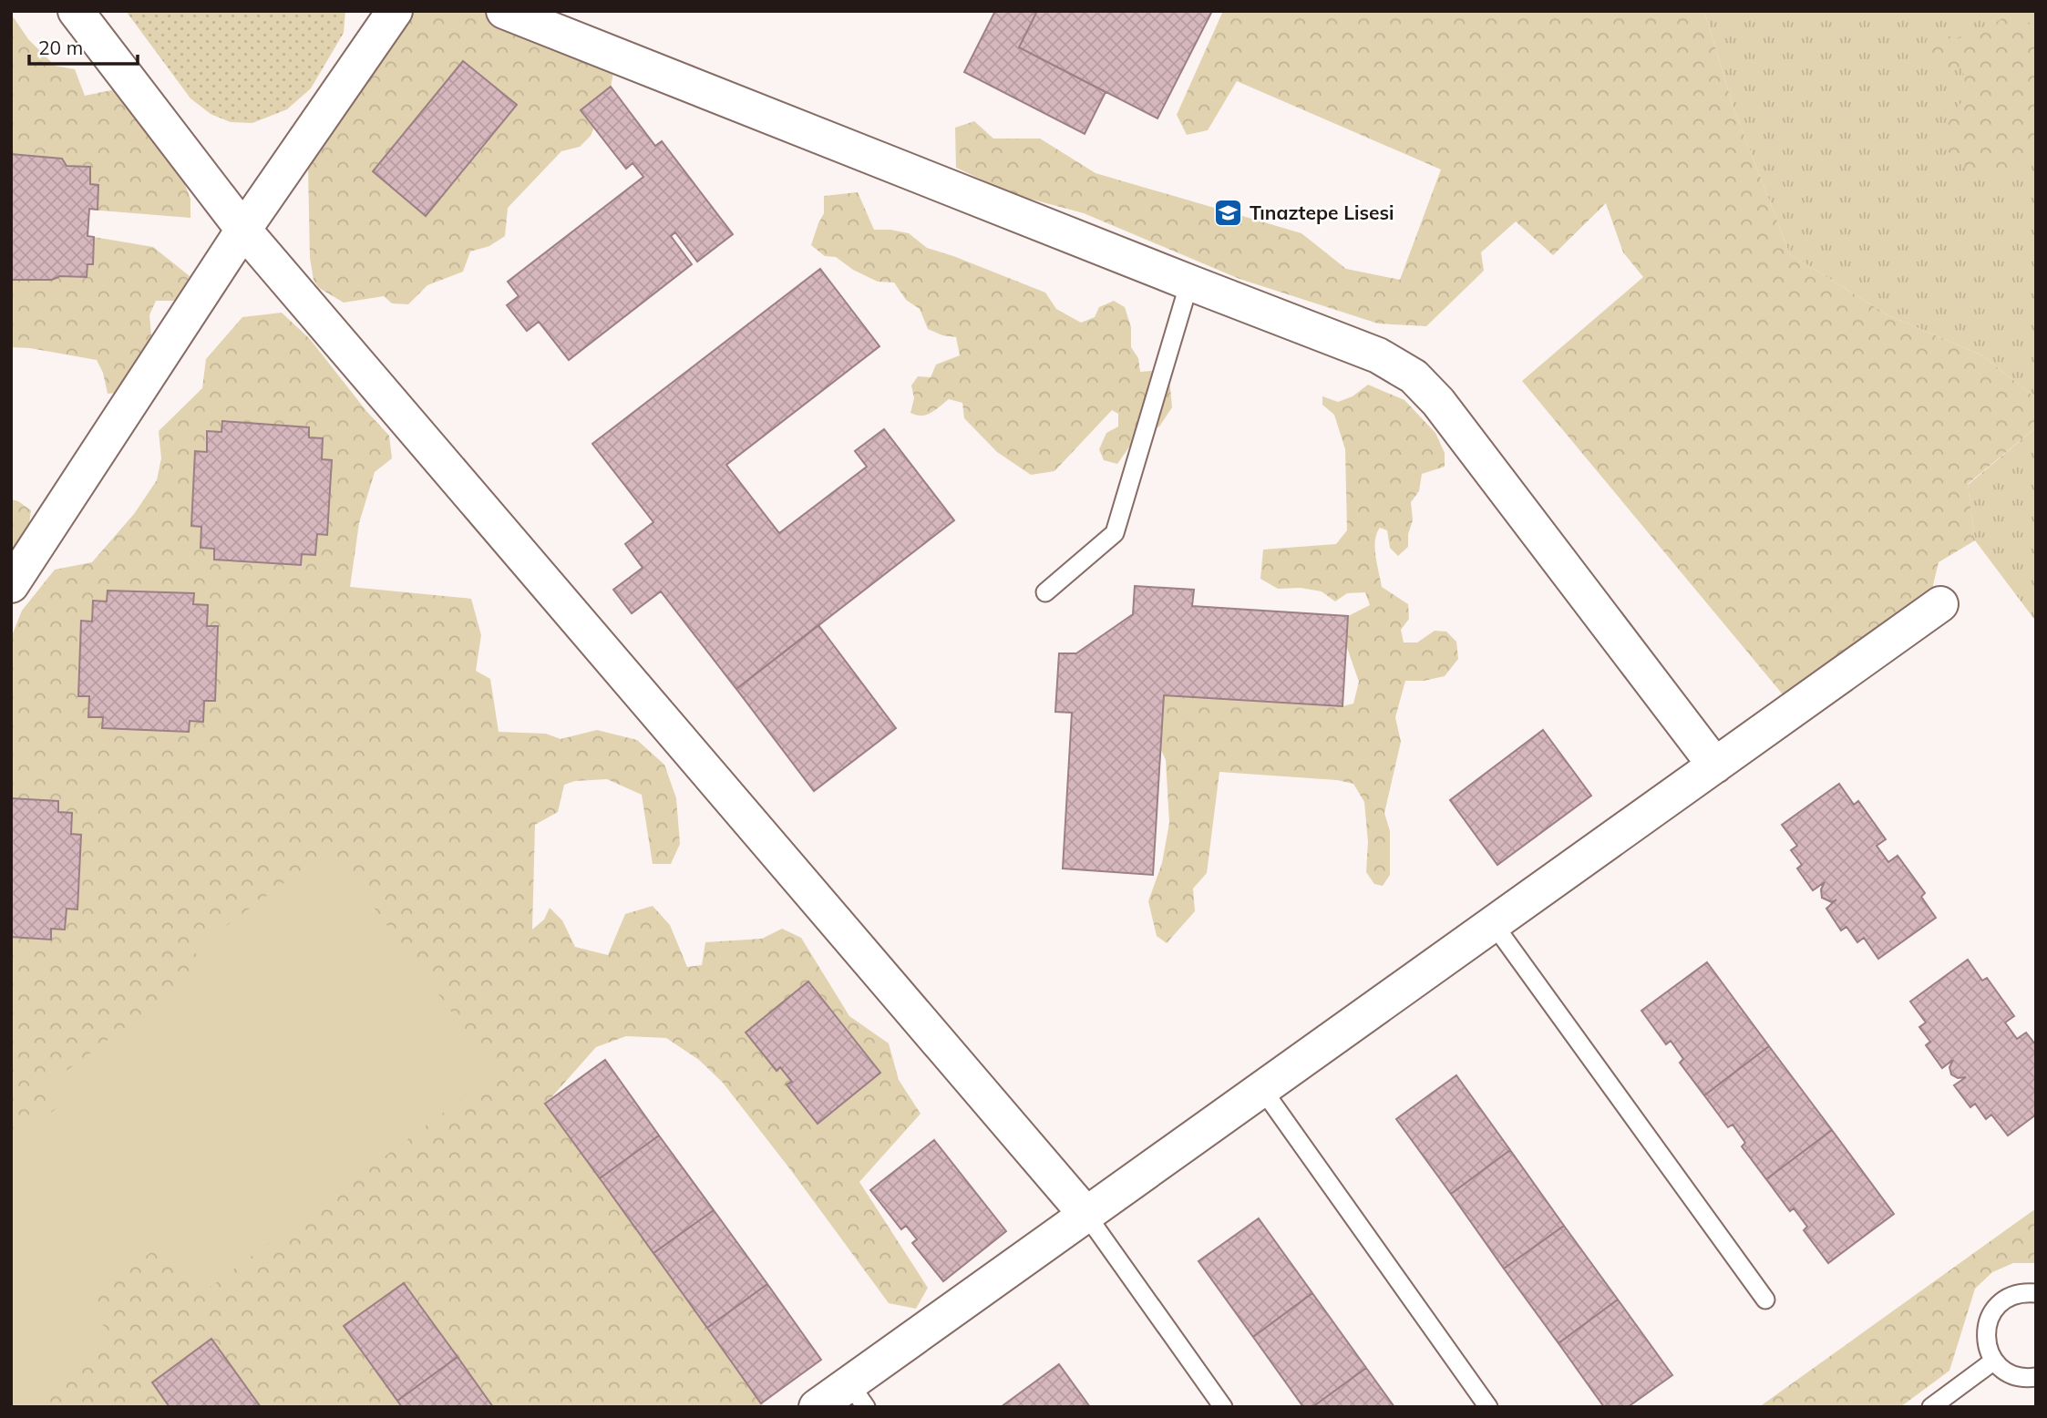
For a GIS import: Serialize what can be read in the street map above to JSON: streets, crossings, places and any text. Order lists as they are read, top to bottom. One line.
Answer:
{"places":{"school or university":["Tınaztepe Lisesi"]},"scale_bar":"20 m"}
